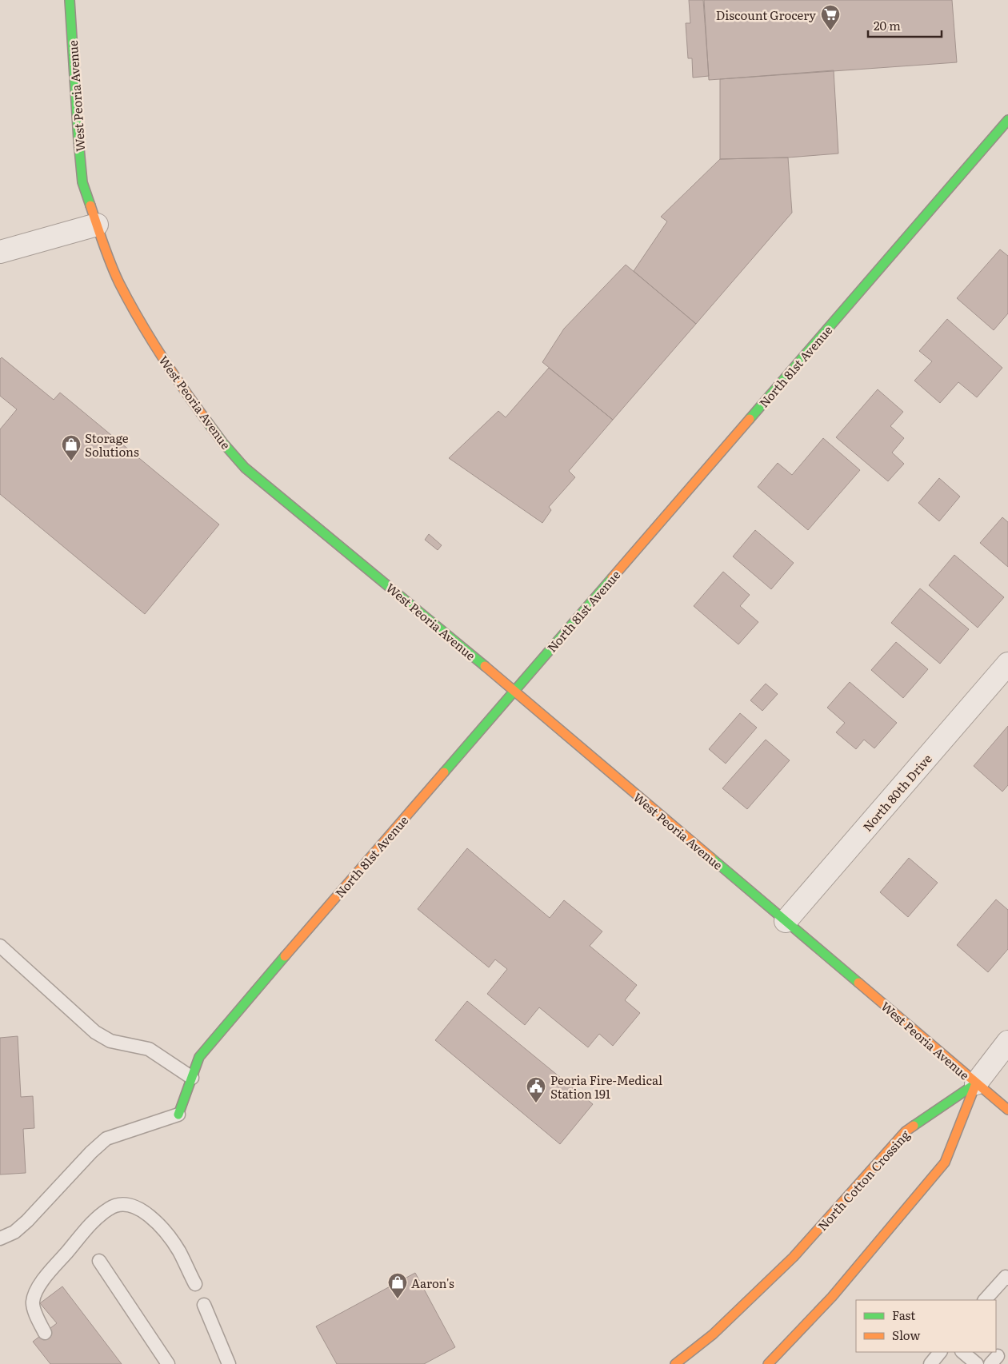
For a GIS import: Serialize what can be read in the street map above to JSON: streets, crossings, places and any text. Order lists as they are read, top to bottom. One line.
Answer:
{"streets":{"main road":["West Peoria Avenue","North 81st Avenue","North Cotton Crossing"],"street":["North 80th Drive"]},"crossings":[["West Peoria Avenue","North 81st Avenue"],["West Peoria Avenue","North 80th Drive"],["West Peoria Avenue","North Cotton Crossing"]],"places":{"supermarket":["Discount Grocery"],"shop":["Storage Solutions","Aaron's"],"public building":["Peoria Fire-Medical Station 191"]},"legend":["Fast","Slow"],"scale_bar":"20 m"}
